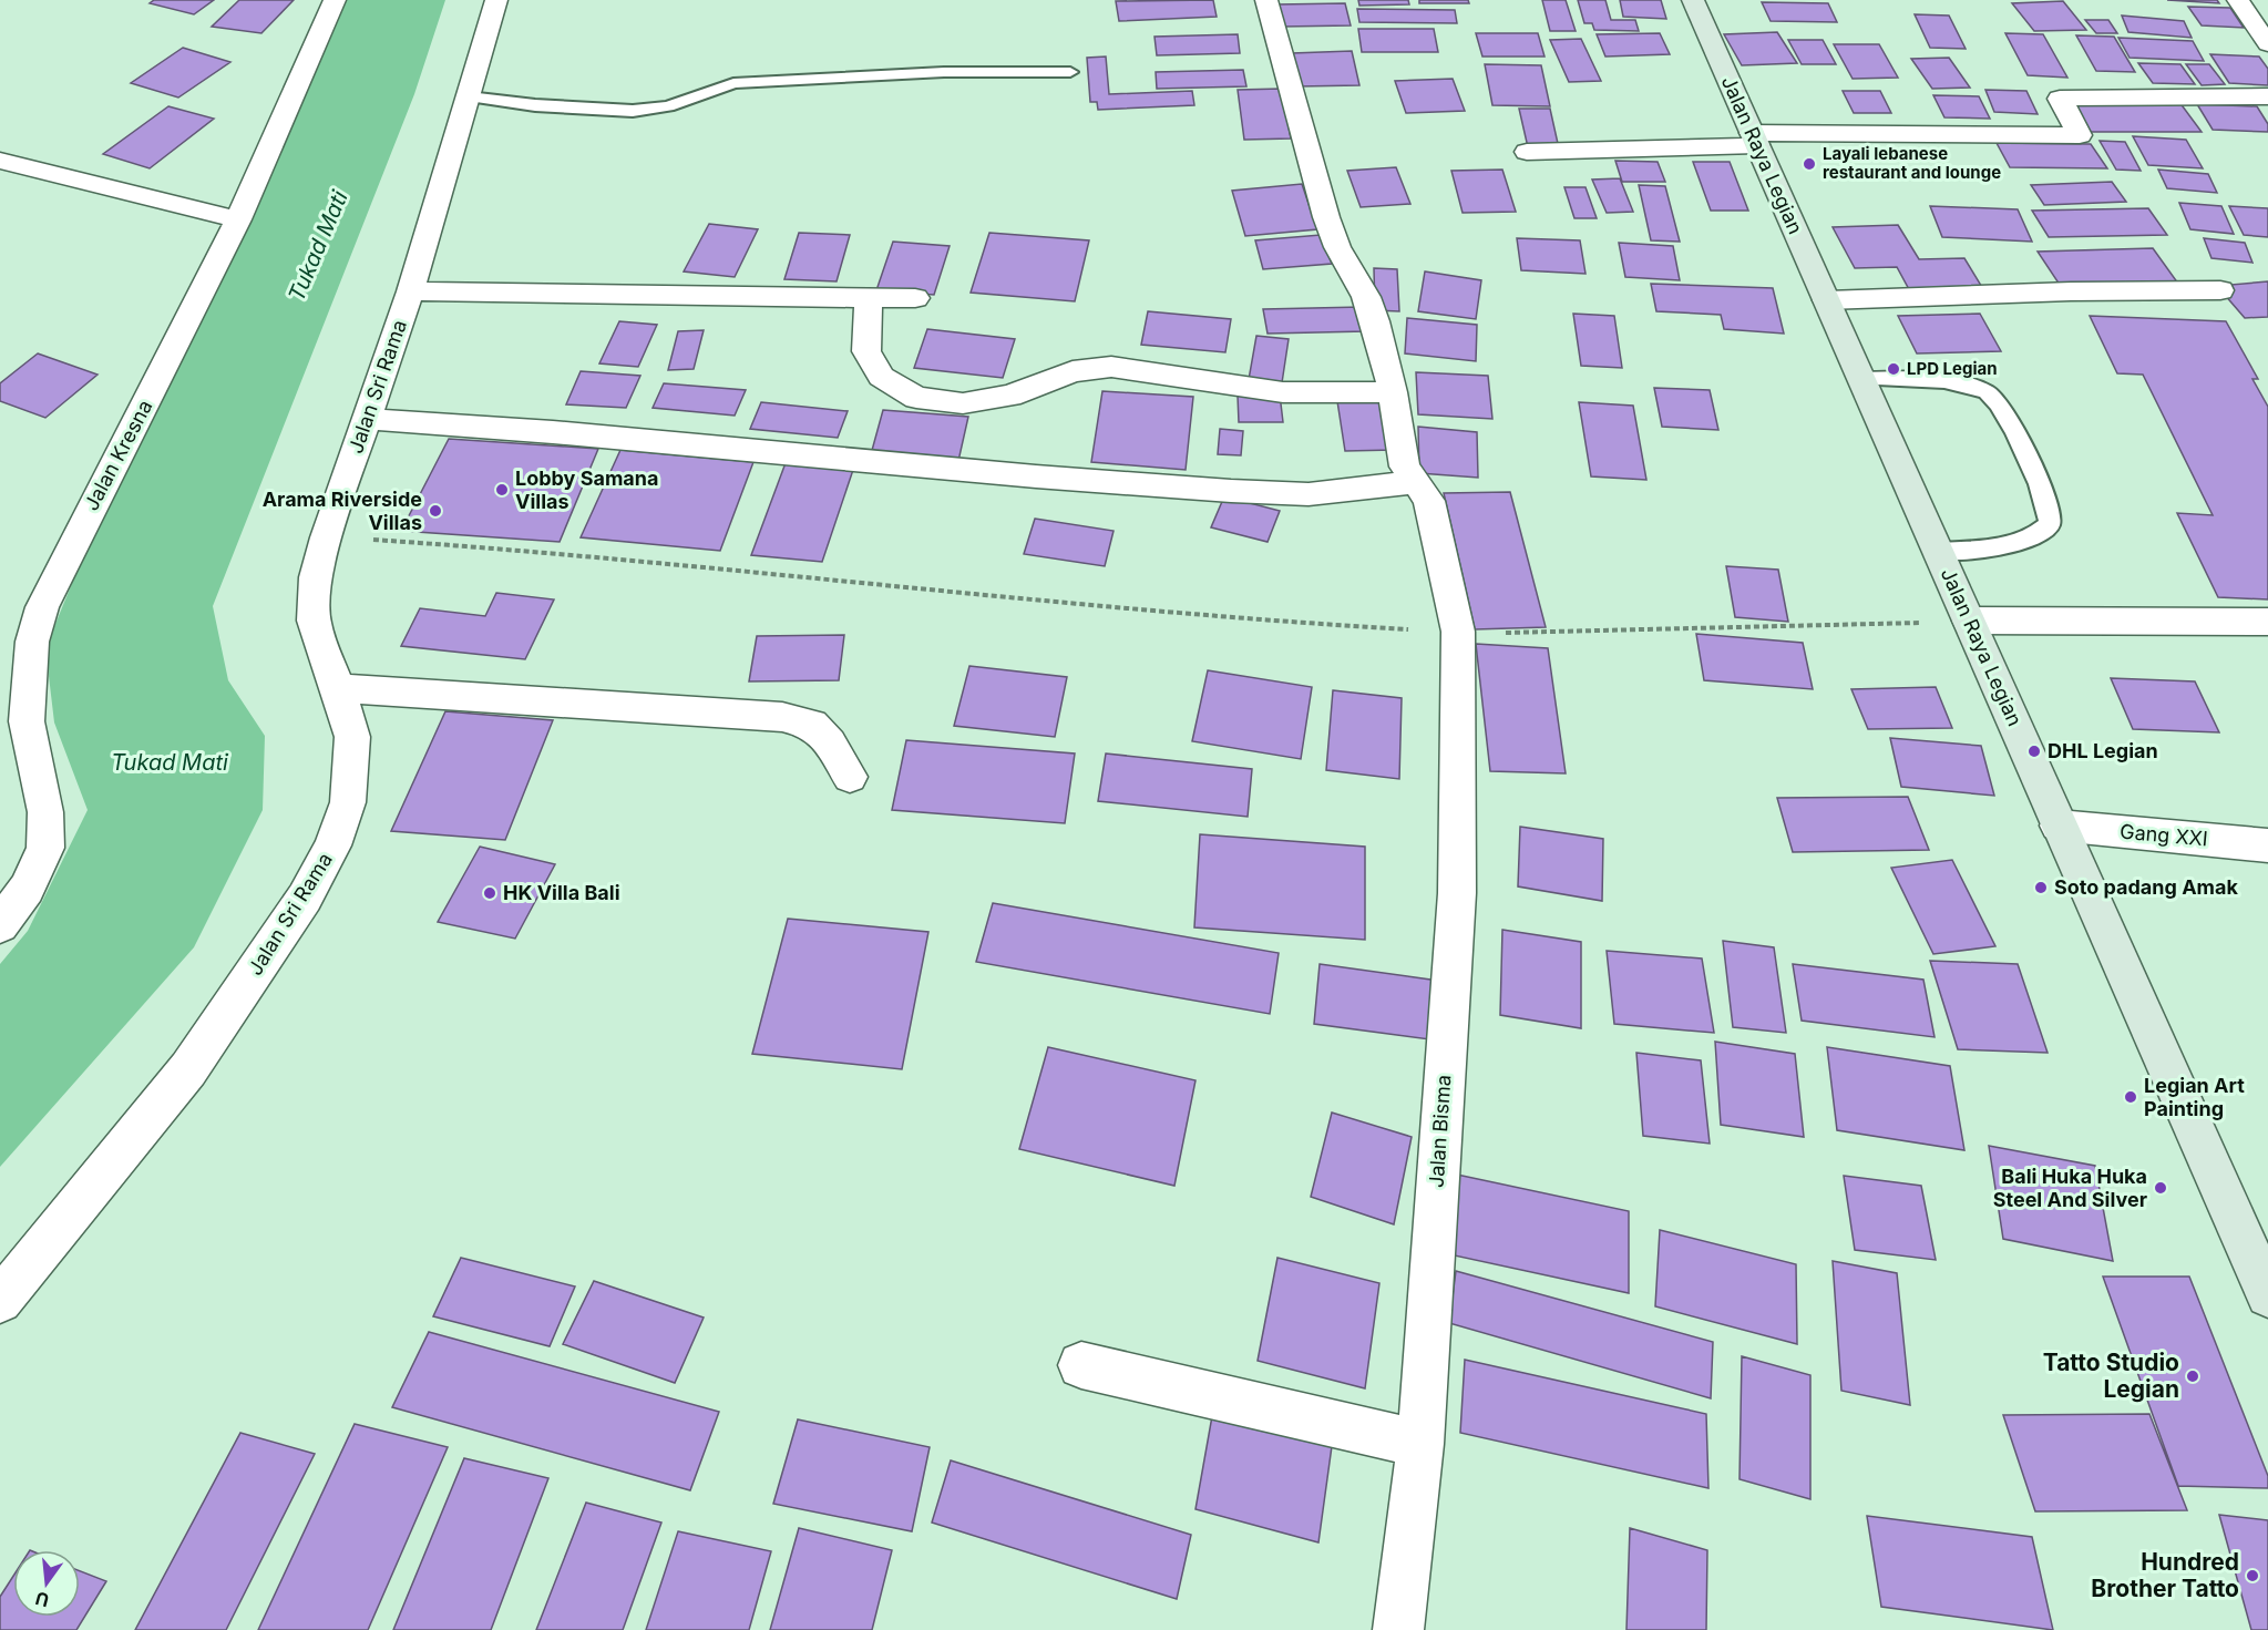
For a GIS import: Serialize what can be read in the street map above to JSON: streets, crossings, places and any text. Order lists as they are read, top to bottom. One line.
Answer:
{"streets":{"main road":["Jalan Raya Legian"],"street":["Jalan Sri Rama","Jalan Kresna","Gang XXI","Jalan Bisma"]},"crossings":[["Jalan Raya Legian","Gang XXI"]],"water":["Tukad Mati"],"places":["Layali lebanese restaurant and lounge","LPD Legian","Lobby Samana Villas","Arama Riverside Villas","DHL Legian","Soto padang Amak","HK Villa Bali","Legian Art Painting","Bali Huka Huka Steel And Silver","Tatto Studio Legian","Hundred Brother Tatto"],"north":"bottom"}
